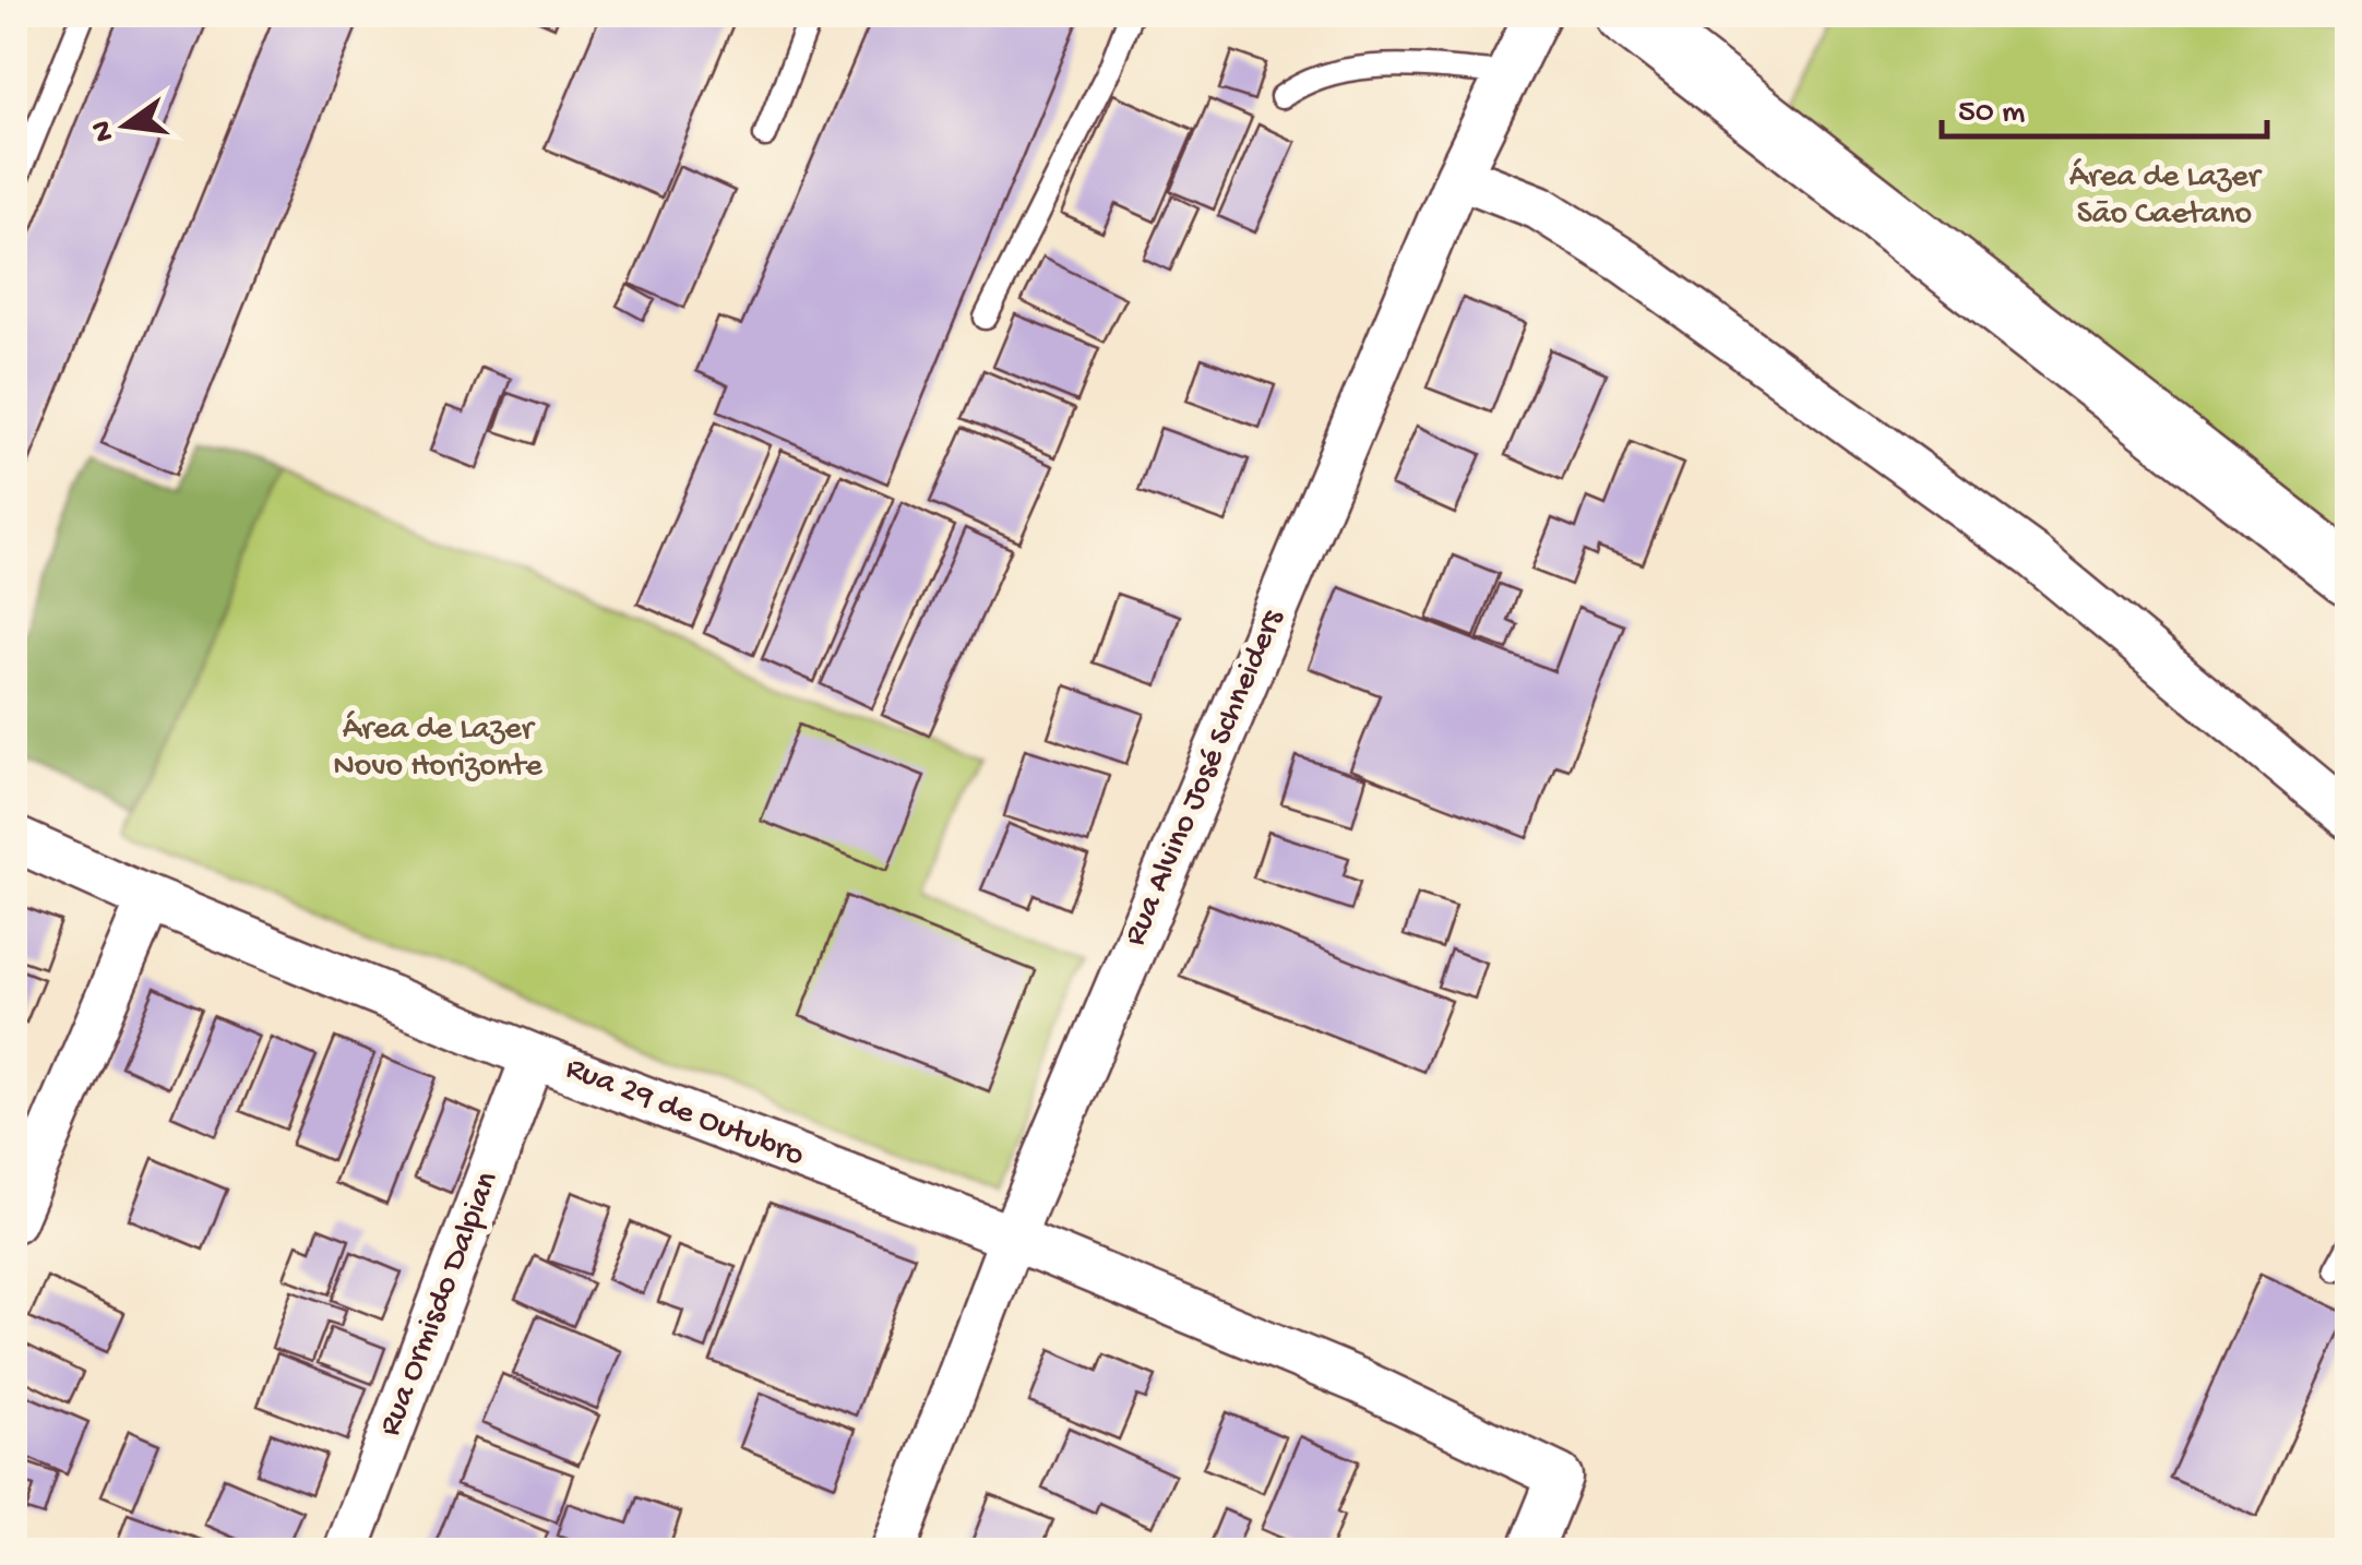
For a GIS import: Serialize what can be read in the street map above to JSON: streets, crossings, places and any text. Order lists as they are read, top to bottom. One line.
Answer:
{"streets":{"street":["Rua Alvino José Schneiders","Rua 29 de Outubro","Rua Ormisdo Dalpian"]},"crossings":[["Rua Alvino José Schneiders","Rua 29 de Outubro"],["Rua 29 de Outubro","Rua Ormisdo Dalpian"]],"parks":["Área de Lazer São Caetano","Área de Lazer Novo Horizonte"],"scale_bar":"50 m","north":"left"}
